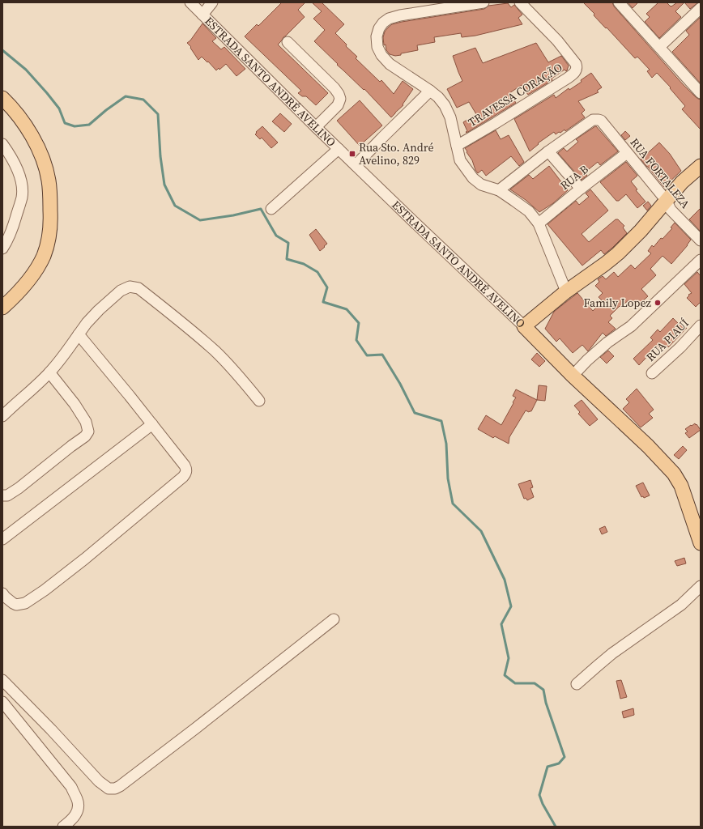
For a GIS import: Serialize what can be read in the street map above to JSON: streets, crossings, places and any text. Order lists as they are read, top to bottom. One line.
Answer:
{"streets":{"main road":["ESTRADA SANTO ANDRÉ AVELINO"],"street":["TRAVESSA CORAÇÃO","RUA FORTALEZA","RUA B","RUA PIAUÍ"]},"crossings":[["RUA FORTALEZA","RUA B"]],"places":{"transit":["Rua Sto. André Avelino, 829"],"other":["Family Lopez"]}}
